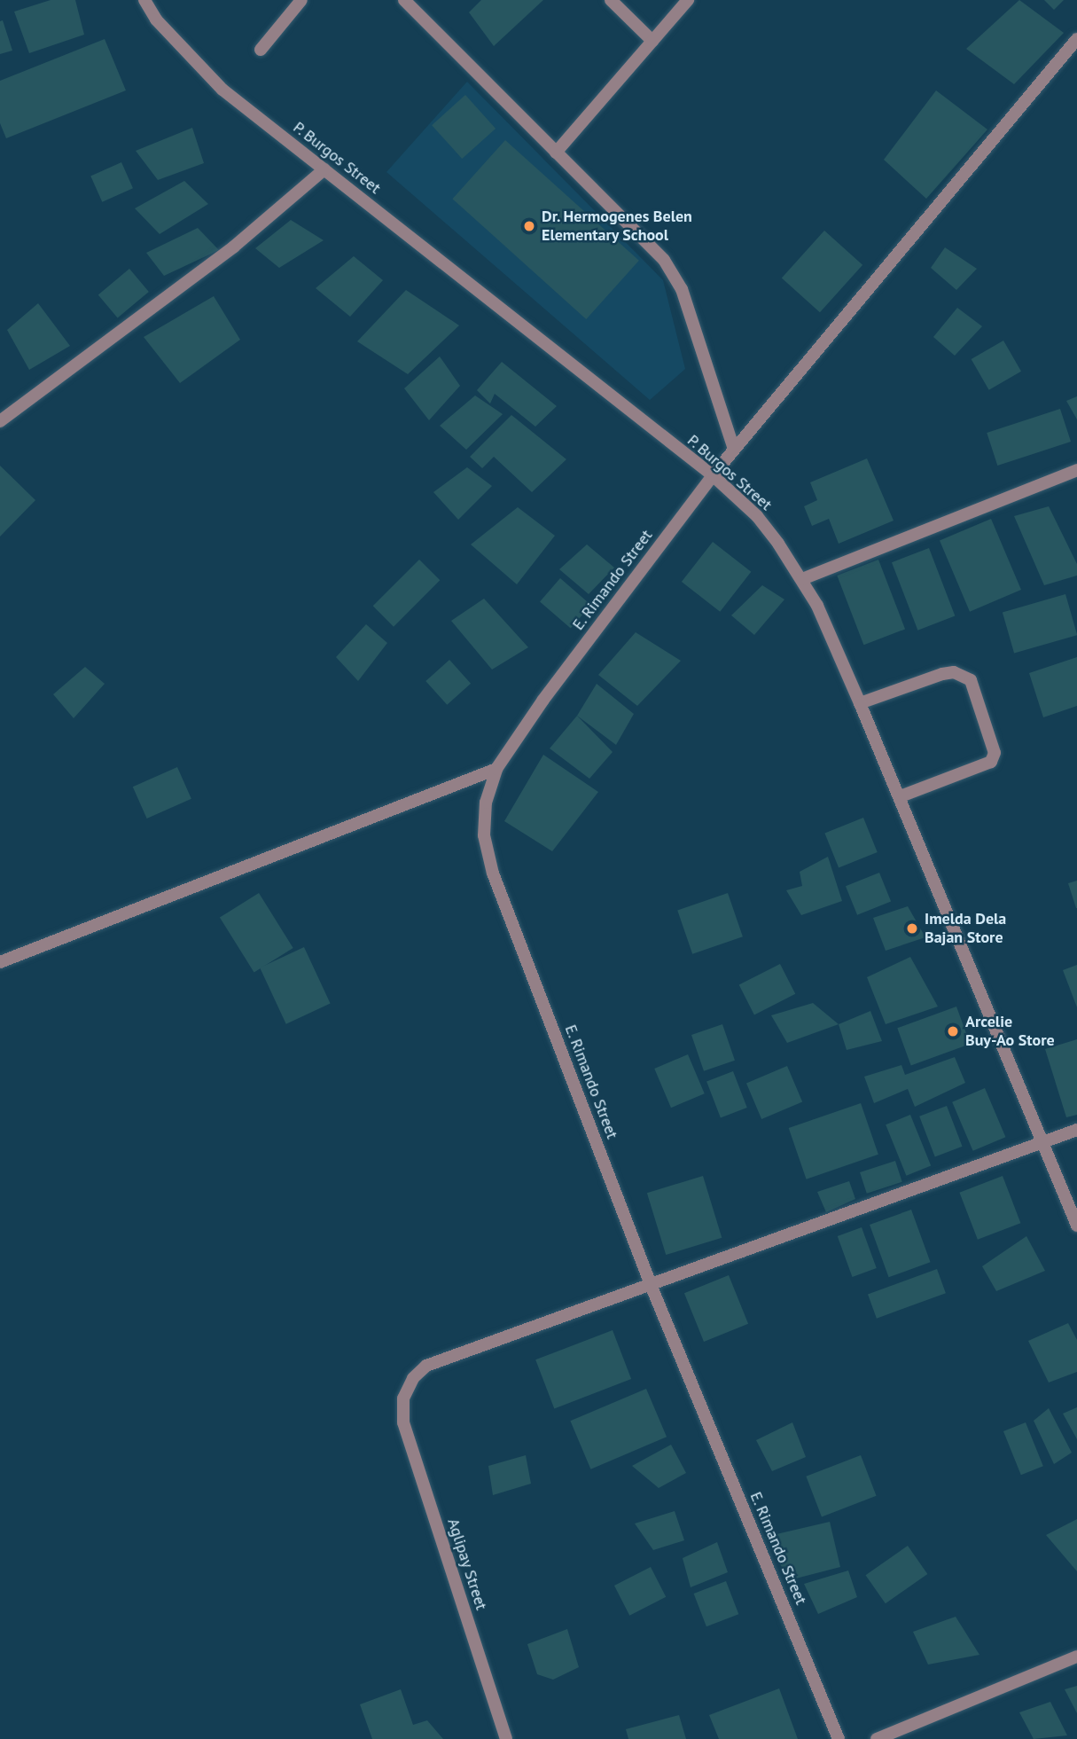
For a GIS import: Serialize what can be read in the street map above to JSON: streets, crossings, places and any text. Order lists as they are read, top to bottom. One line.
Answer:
{"streets":{"street":["P. Burgos Street","E. Rimando Street","Aglipay Street"]},"crossings":[["P. Burgos Street","E. Rimando Street"],["E. Rimando Street","Aglipay Street"]],"places":["Dr. Hermogenes Belen Elementary School","Imelda Dela Bajan Store","Arcelie Buy-Ao Store"]}
